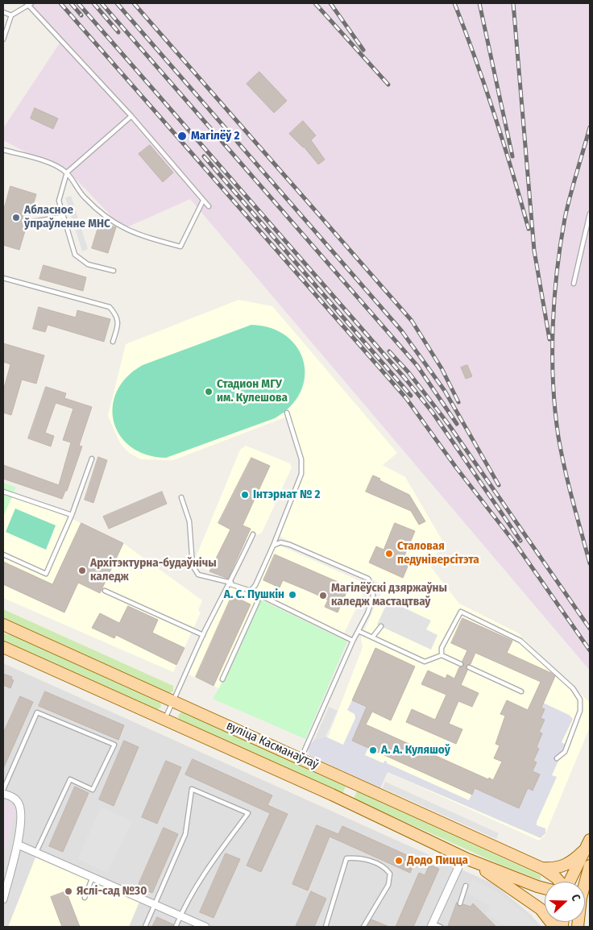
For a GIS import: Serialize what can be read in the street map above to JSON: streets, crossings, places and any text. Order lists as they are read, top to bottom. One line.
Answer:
{"streets":{"main road":["вуліца Касманаўтаў"]},"places":["Магілёў 2","Абласное ўпраўленне МНС","Стадион МГУ им. Кулешова","Інтэрнат № 2","Сталовая педуніверсітэта","Архітэктурна-будаўнічы каледж","А. С. Пушкін","Магілёўскі дзяржаўны каледж мастацтваў","А. А. Куляшоў","Додо Пицца","Яслі-сад №30"],"north":"right"}
